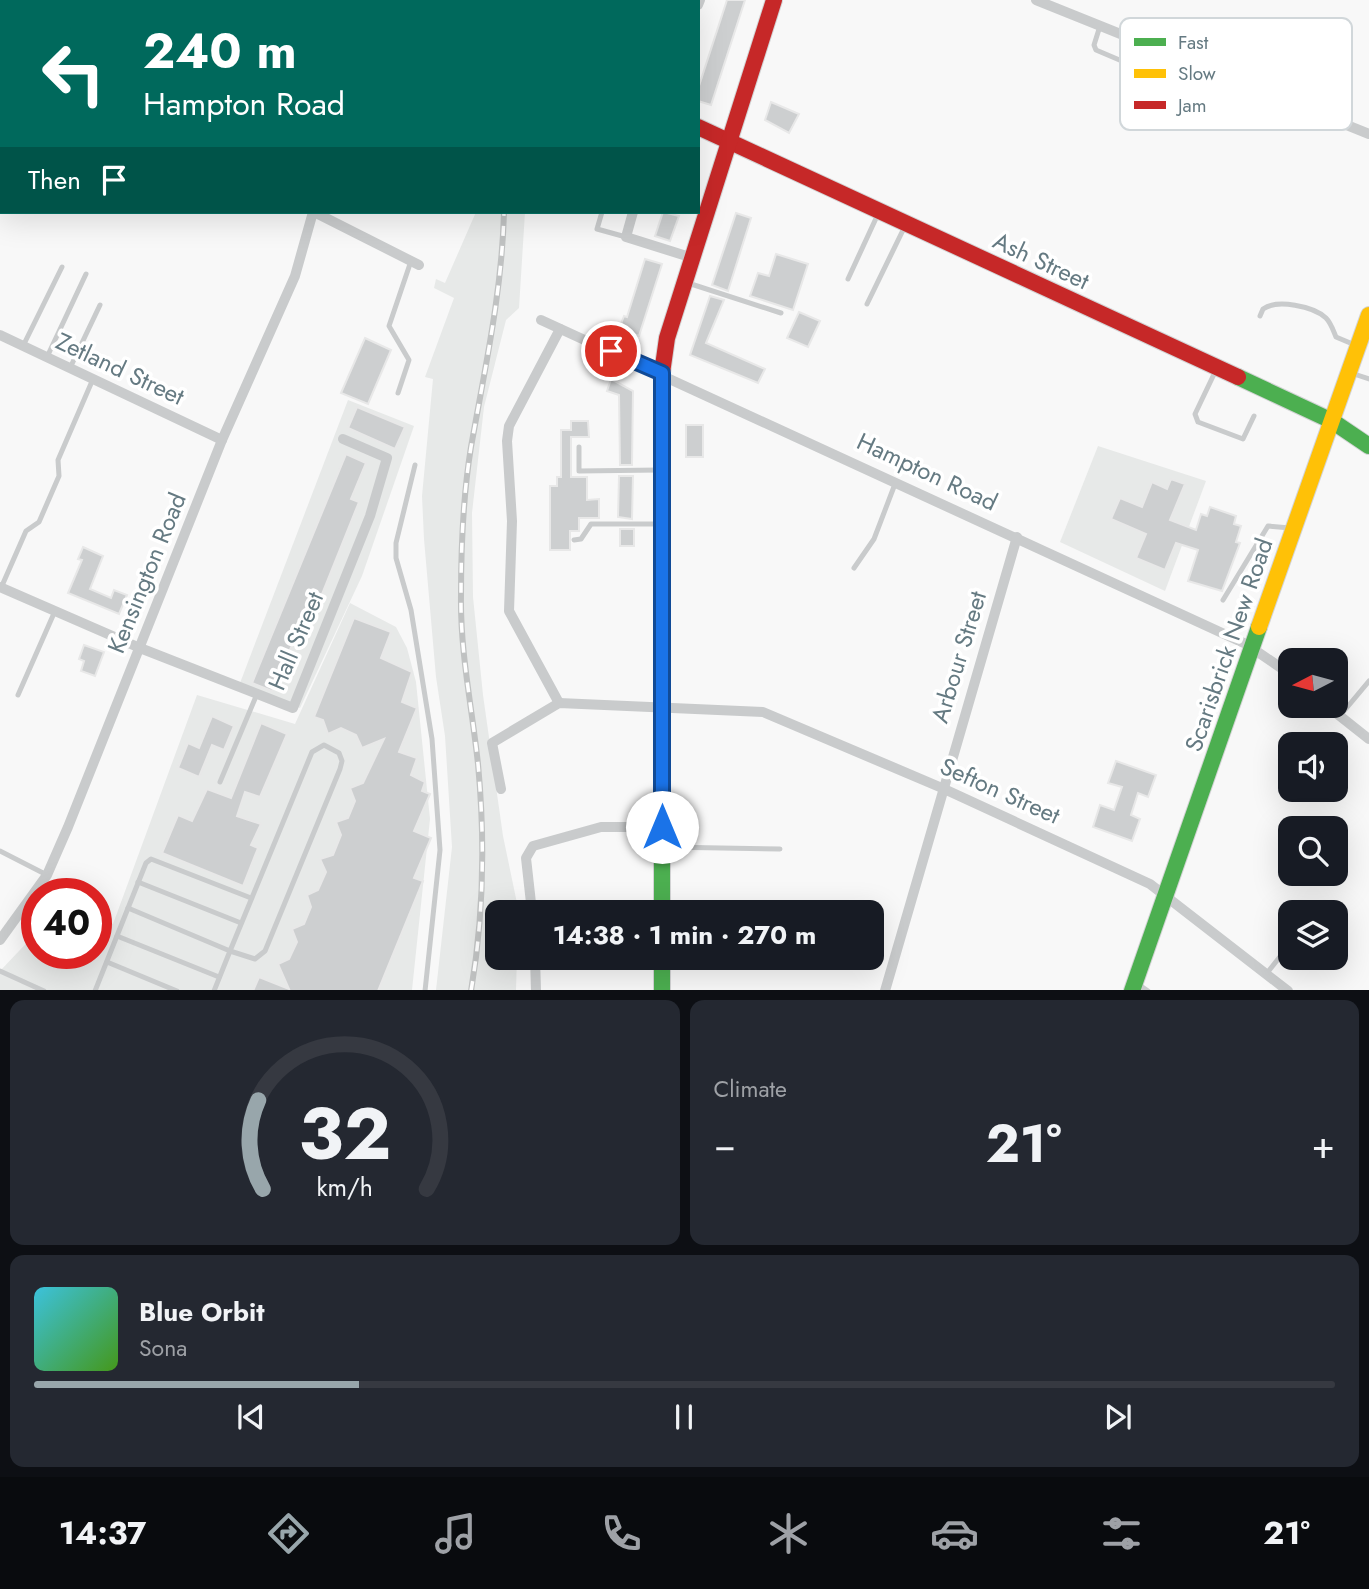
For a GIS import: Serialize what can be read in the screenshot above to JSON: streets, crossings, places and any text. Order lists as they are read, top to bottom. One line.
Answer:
{"streets":{"main road":["Ash Street","Scarisbrick New Road"],"street":["Zetland Street","Hampton Road","Kensington Road","Hall Street","Arbour Street","Sefton Street"]},"crossings":[["Ash Street","Scarisbrick New Road"],["Zetland Street","Kensington Road"],["Hampton Road","Scarisbrick New Road"],["Hampton Road","Arbour Street"],["Kensington Road","Hall Street"],["Scarisbrick New Road","Sefton Street"],["Arbour Street","Sefton Street"]],"legend":["Fast","Slow","Jam"],"north":"left","page":{"turn":["240 m","Hampton Road"],"then":"Then","limit":"40","trip":"14:38 · 1 min · 270 m","tile":"Climate","heat":["−","21°","+"],"song":["Blue Orbit","Sona"],"tabs":["14:37","21°"],"gauge":["32","km/h"]}}
